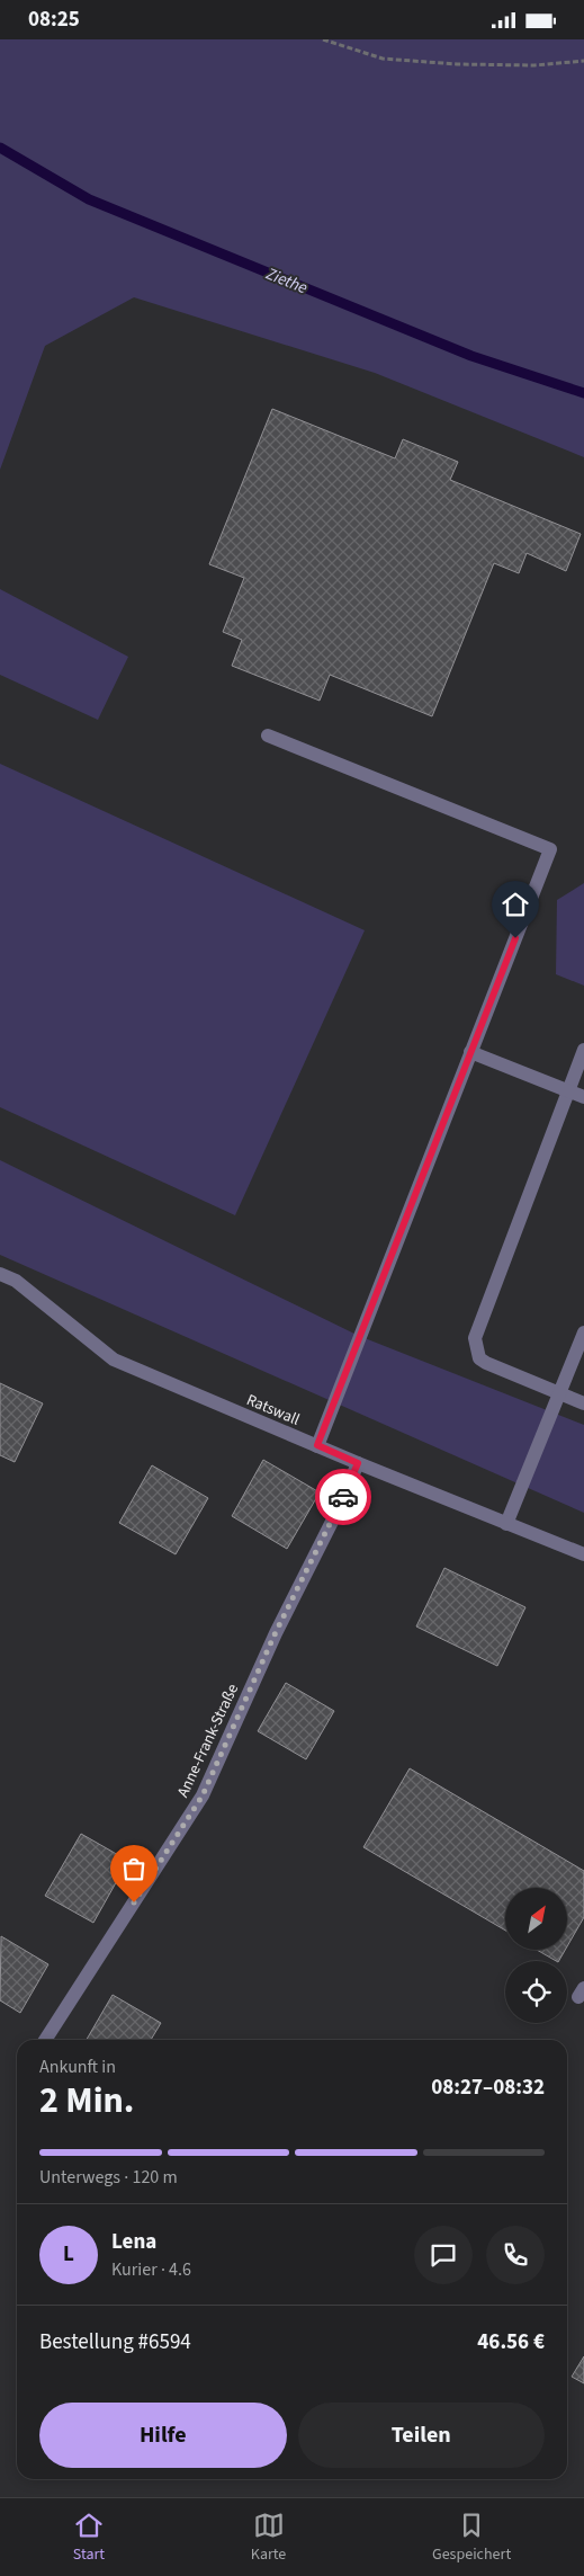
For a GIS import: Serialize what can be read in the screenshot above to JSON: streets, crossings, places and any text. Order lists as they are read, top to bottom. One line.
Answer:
{"streets":{"street":["Ratswall","Anne-Frank-Straße"]},"crossings":[["Ratswall","Anne-Frank-Straße"]],"water":["Ziethe"],"north":"top right","page":{"status":"08:25","heading":["2 Min.","Ankunft in","08:27–08:32"],"panel":["Lena","Kurier · 4.6","Bestellung #6594","46.56 €"],"bar":"Unterwegs · 120 m","round":"L","buttons":["Hilfe","Teilen"],"tabs":["Start","Karte","Gespeichert"]}}
